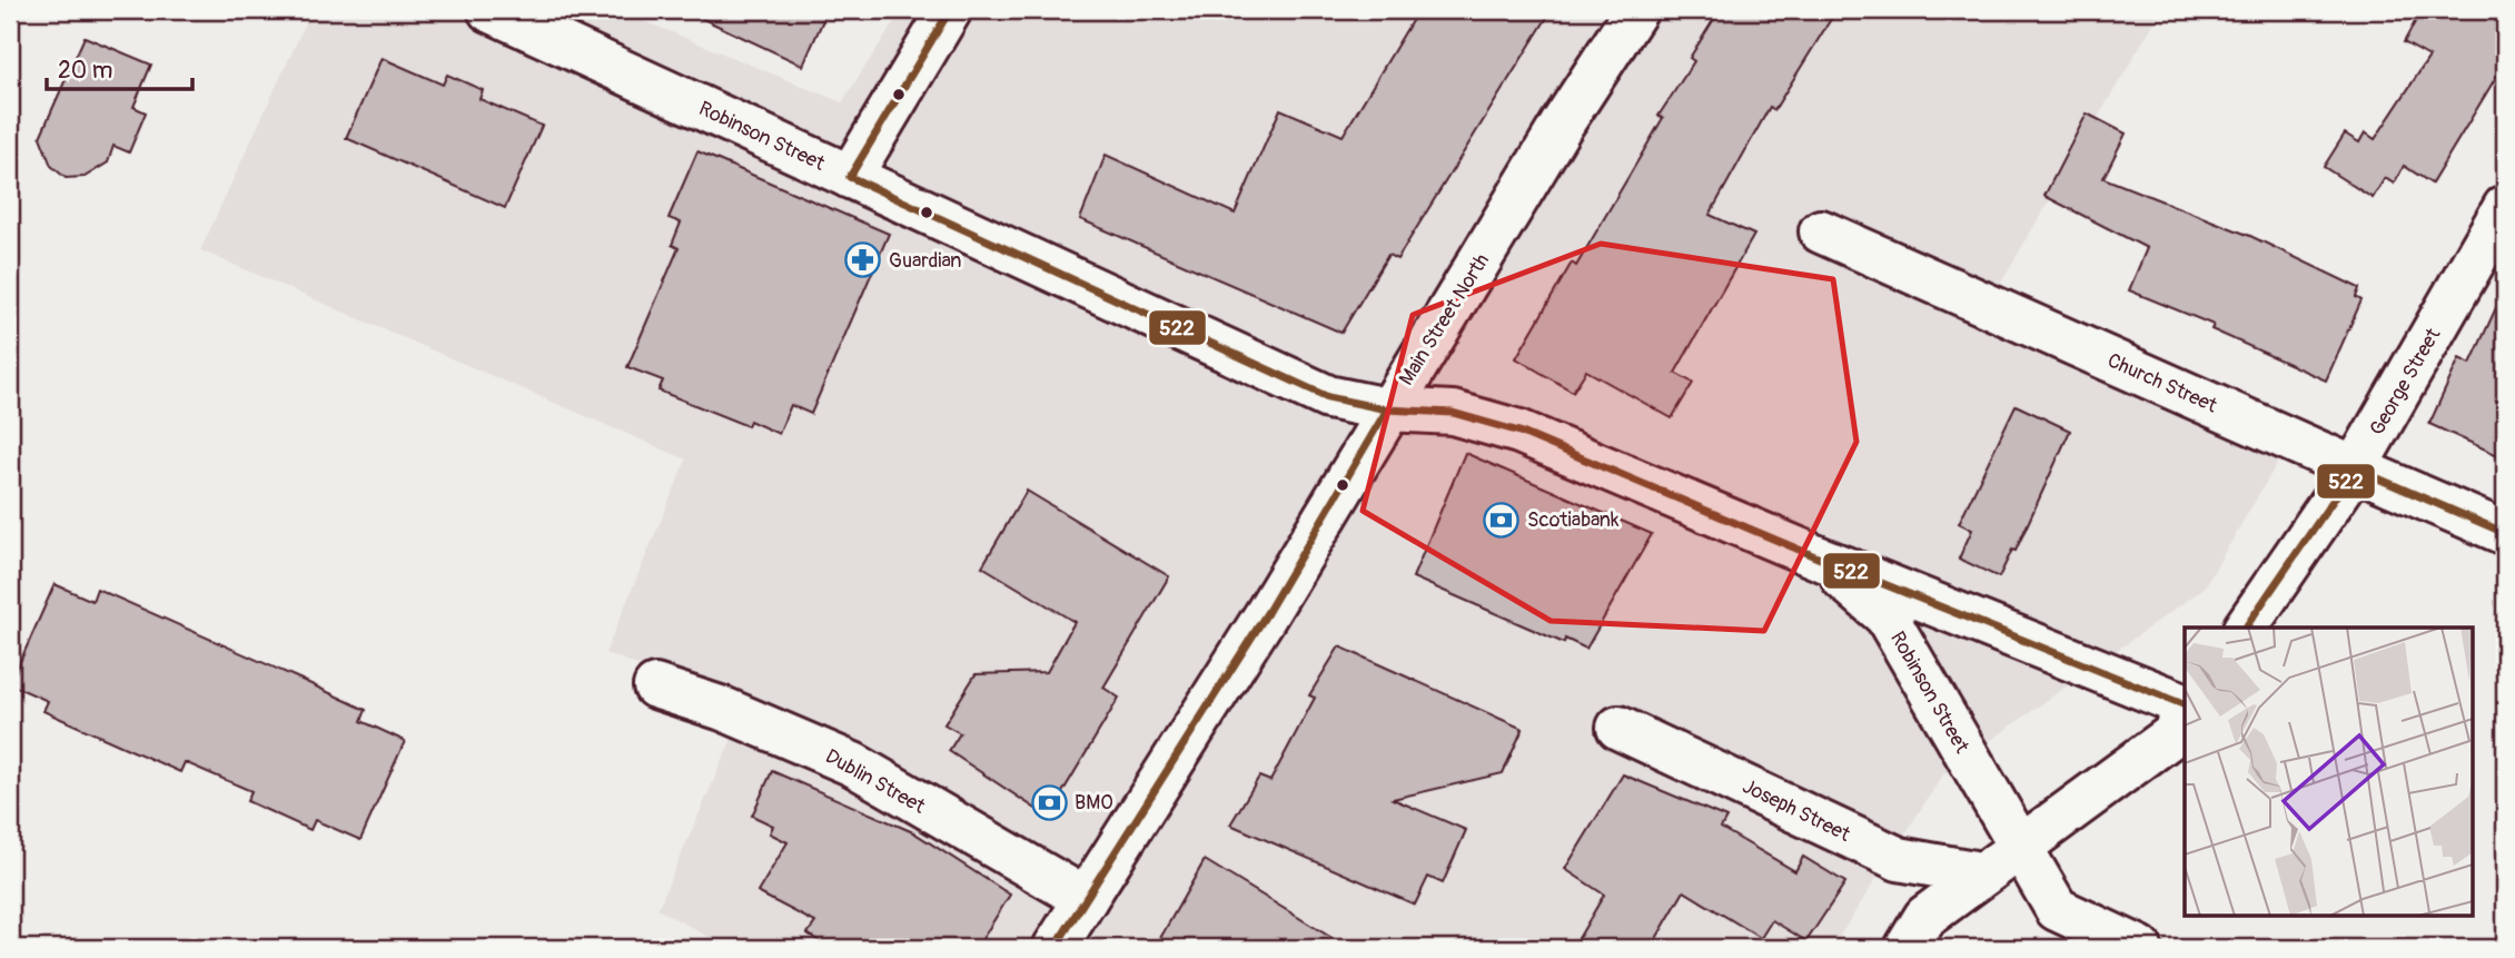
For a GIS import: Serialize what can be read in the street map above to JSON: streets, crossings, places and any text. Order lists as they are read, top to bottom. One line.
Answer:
{"streets":{"street":["Robinson Street","Main Street North","George Street","Church Street","Dublin Street","Joseph Street"]},"crossings":[["Robinson Street","Main Street North"],["Main Street North","Dublin Street"],["George Street","Church Street"]],"places":{"pharmacy":["Guardian"],"bank":["Scotiabank","BMO"]},"lines":["transit line 522"],"scale_bar":"20 m"}
